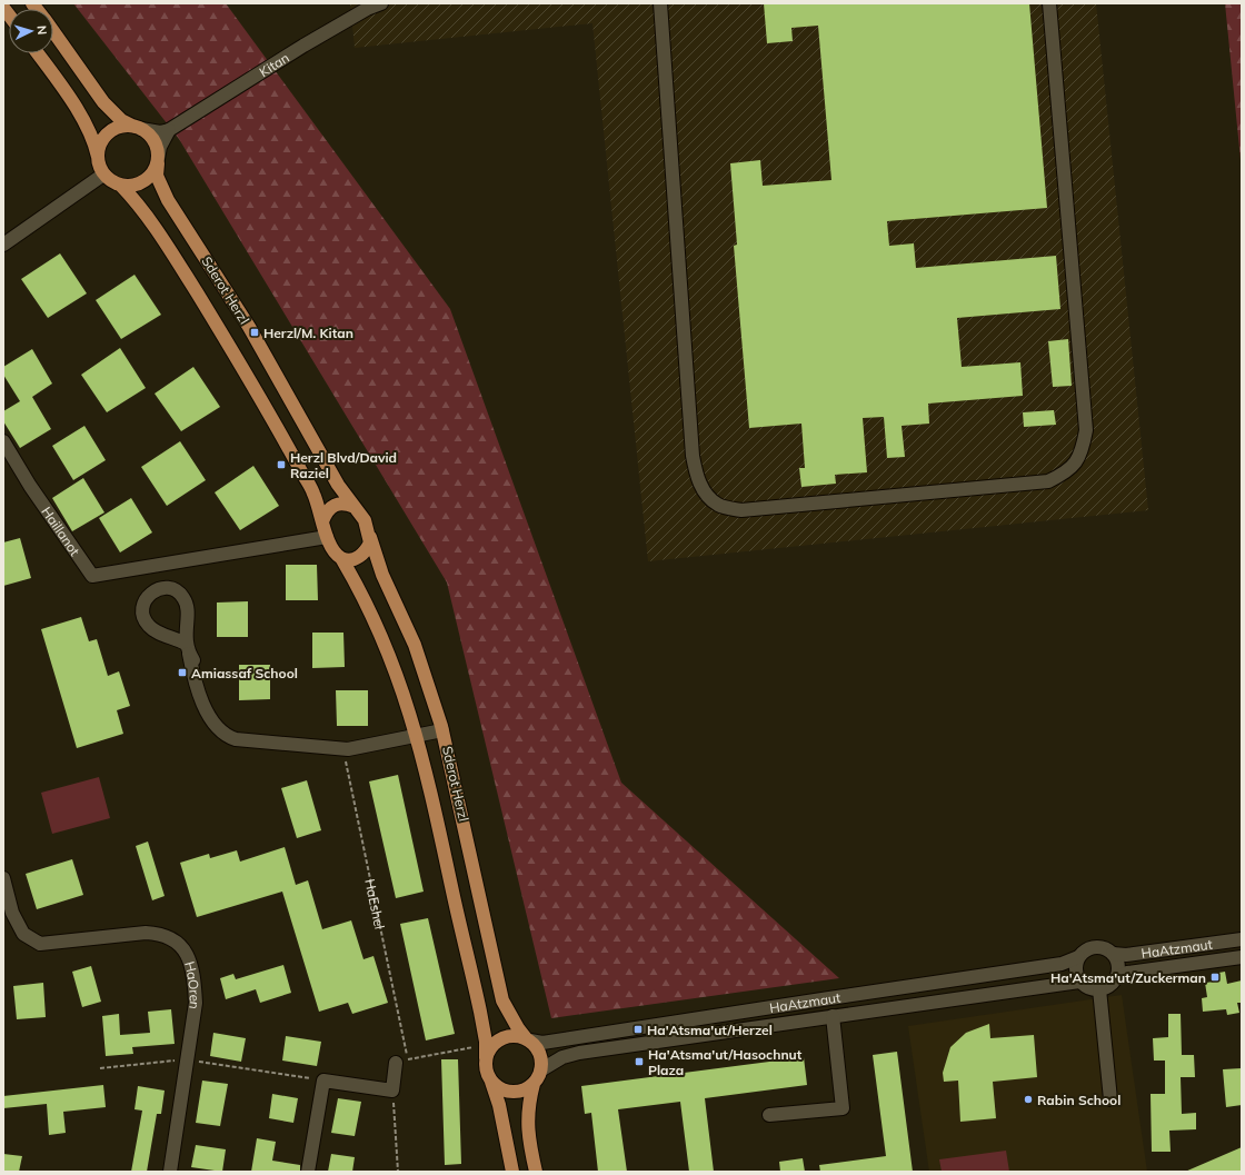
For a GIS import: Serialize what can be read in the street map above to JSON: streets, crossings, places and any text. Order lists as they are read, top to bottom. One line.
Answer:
{"streets":{"main road":["Sderot Herzl"],"street":["Kitan","Haillanot","HaAtzmaut","HaOren"],"path":["HaEshel"]},"crossings":[["Sderot Herzl","Haillanot"],["Sderot Herzl","HaAtzmaut"]],"places":{"transit":["Herzl/M. Kitan","Herzl Blvd/David Raziel","Amiassaf School","Ha'Atsma'ut/Zuckerman","Ha'Atsma'ut/Herzel","Ha'Atsma'ut/Hasochnut Plaza"],"other":["Rabin School"]},"north":"right"}
